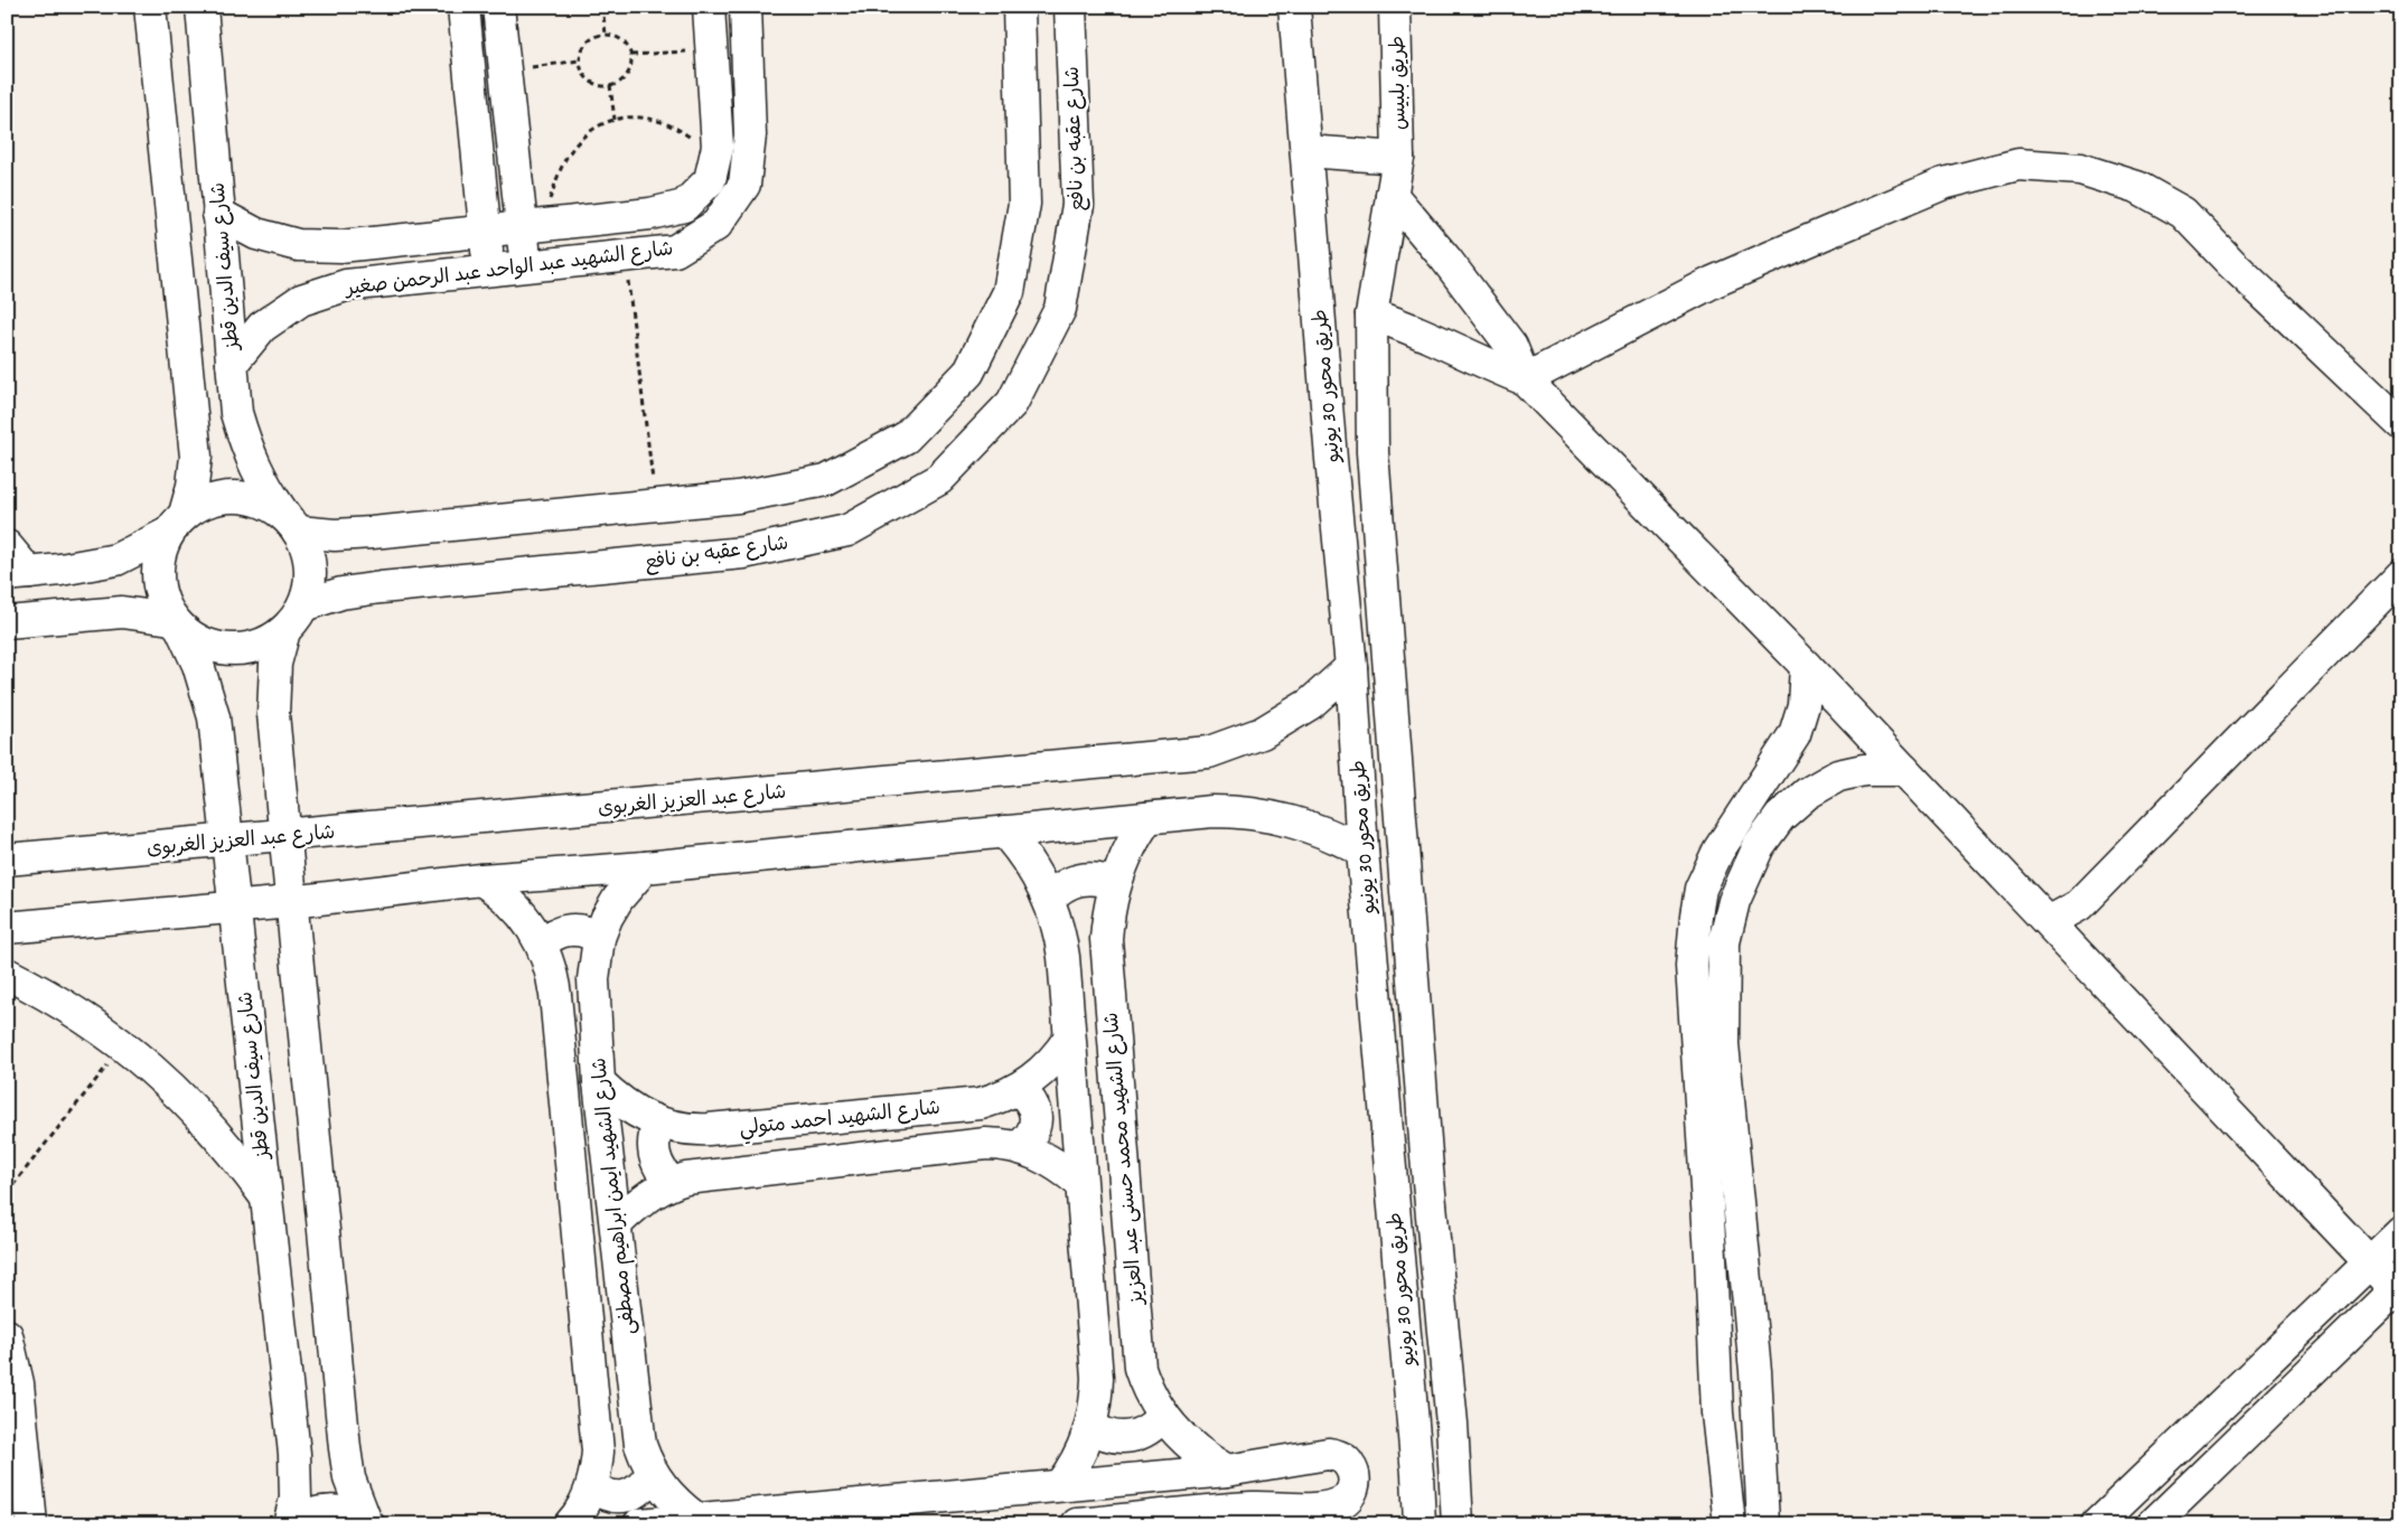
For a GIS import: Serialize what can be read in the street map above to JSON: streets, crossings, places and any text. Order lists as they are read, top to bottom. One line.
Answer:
{"streets":{"street":["طريق بلبيس","شارع عقبه بن نافع","شارع سيف الدين قطز","شارع الشهيد عبد الواحد عبد الرحمن صغير","طريق محور 30 يونيو","شارع عبد العزيز الغربوى","شارع الشهيد احمد متولي","شارع الشهيد محمد حسنى عبد العزيز","شارع الشهيد ايمن ابراهيم مصطفى"]},"crossings":[["طريق بلبيس","طريق محور 30 يونيو"],["شارع عقبه بن نافع","شارع سيف الدين قطز"],["شارع سيف الدين قطز","شارع الشهيد عبد الواحد عبد الرحمن صغير"],["شارع سيف الدين قطز","شارع عبد العزيز الغربوى"],["طريق محور 30 يونيو","شارع عبد العزيز الغربوى"],["شارع الشهيد احمد متولي","شارع الشهيد ايمن ابراهيم مصطفى"]]}
